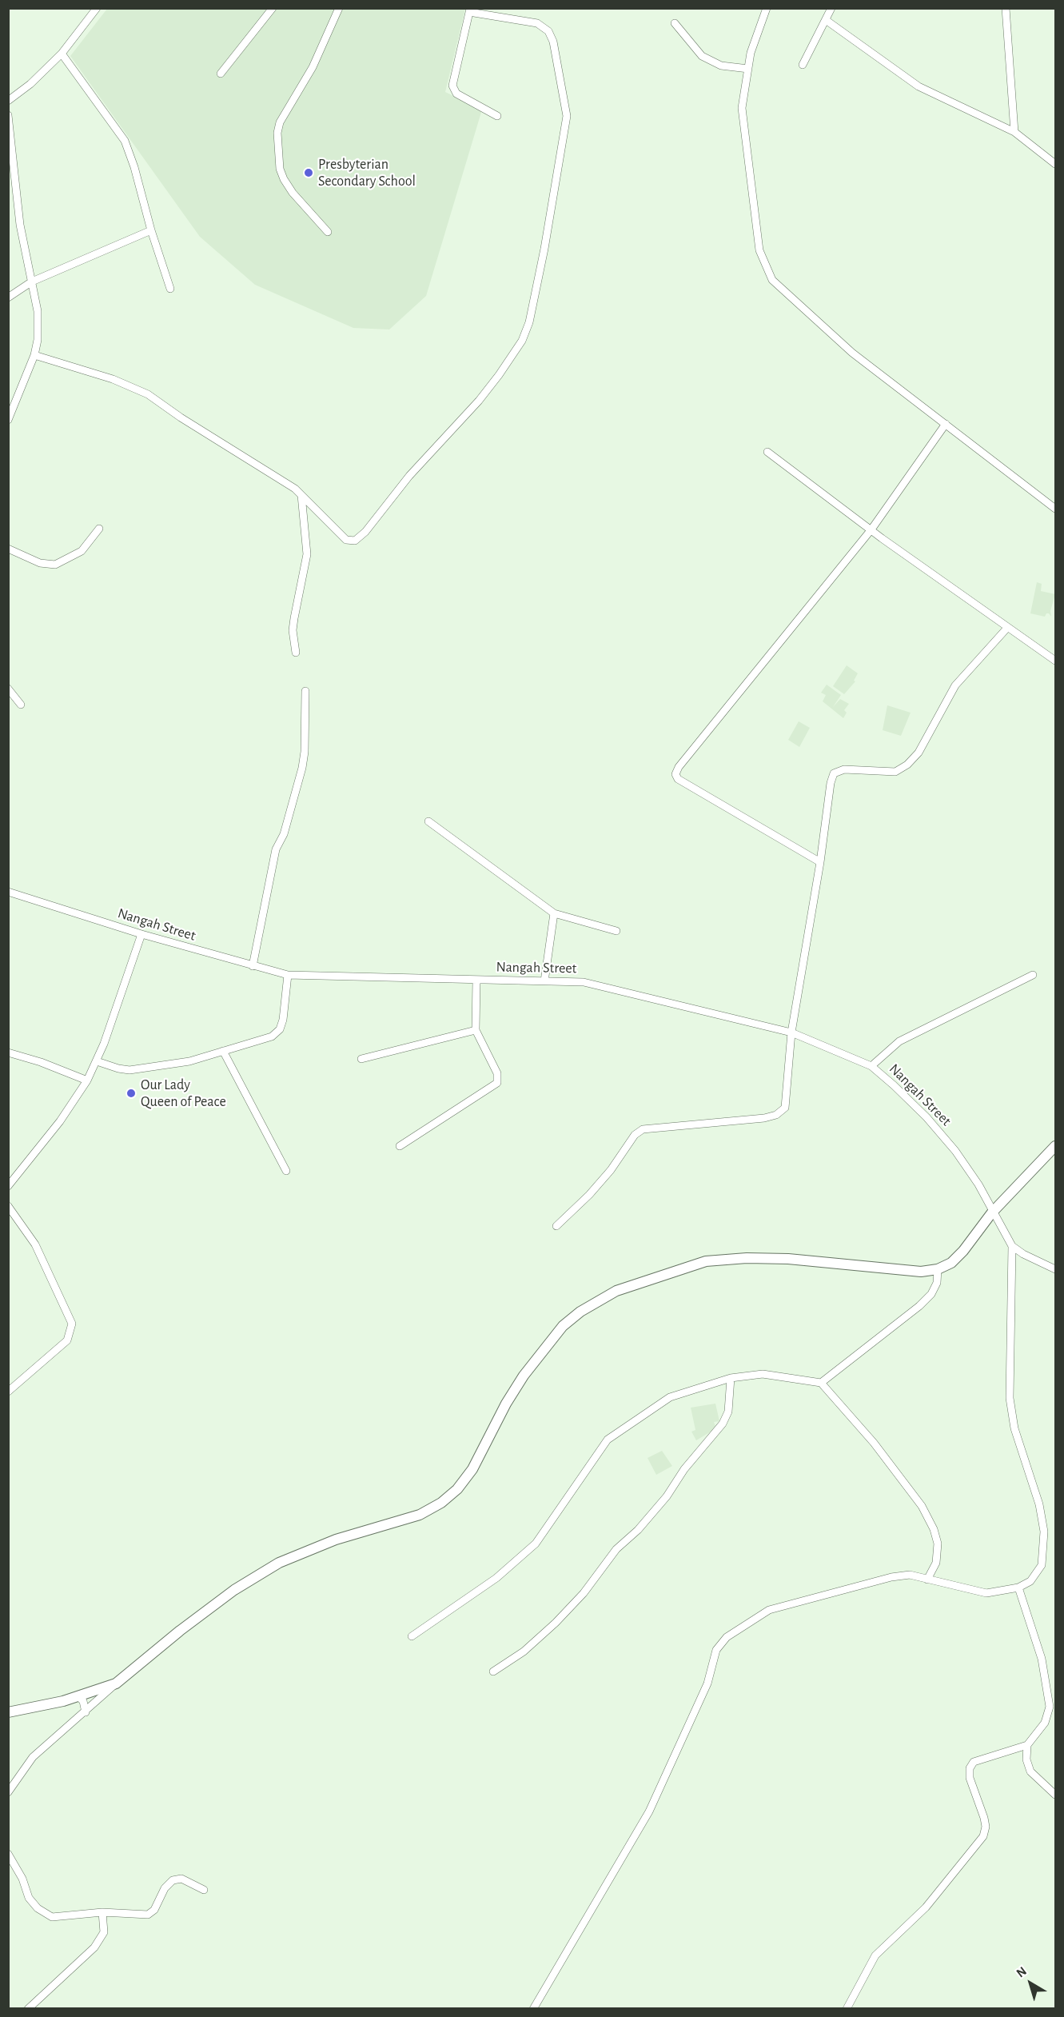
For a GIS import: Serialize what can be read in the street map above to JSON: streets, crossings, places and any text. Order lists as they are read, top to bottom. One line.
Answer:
{"streets":{"street":["Nangah Street"]},"places":["Presbyterian Secondary School","Our Lady Queen of Peace"],"north":"top left"}
